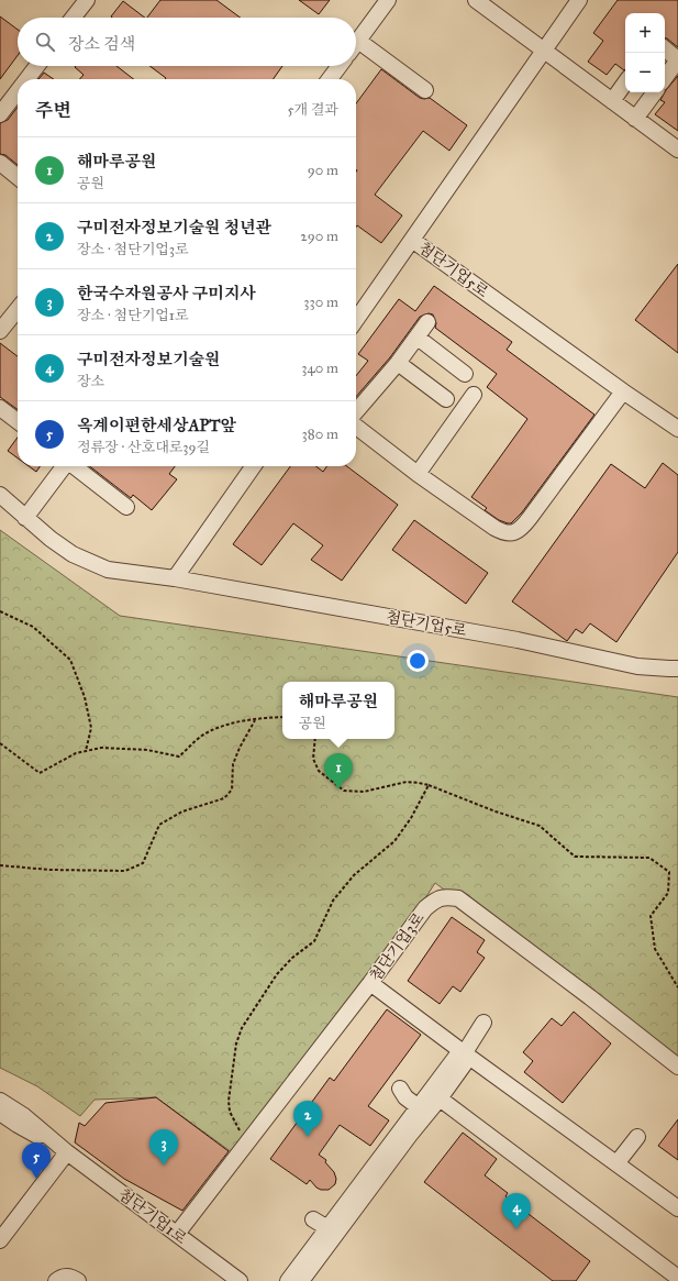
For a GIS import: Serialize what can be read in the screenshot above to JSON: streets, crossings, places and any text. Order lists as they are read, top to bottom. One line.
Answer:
{"streets":{"street":["첨단기업5로","첨단기업3로","첨단기업1로"]},"crossings":[["첨단기업3로","첨단기업1로"]],"page":{"map_buttons":["+","−"],"search":"장소 검색","heading":["주변","5개 결과"],"list":[{"mark":"1","name":"해마루공원","note":"공원","value":"90 m"},{"mark":"2","name":"구미전자정보기술원 청년관","note":"장소 · 첨단기업3로","value":"290 m"},{"mark":"3","name":"한국수자원공사 구미지사","note":"장소 · 첨단기업1로","value":"330 m"},{"mark":"4","name":"구미전자정보기술원","note":"장소","value":"340 m"},{"mark":"5","name":"옥계이편한세상APT앞","note":"정류장 · 산호대로39길","value":"380 m"}],"popup":["해마루공원","공원"],"pins":["1","2","3","5","4"]}}
